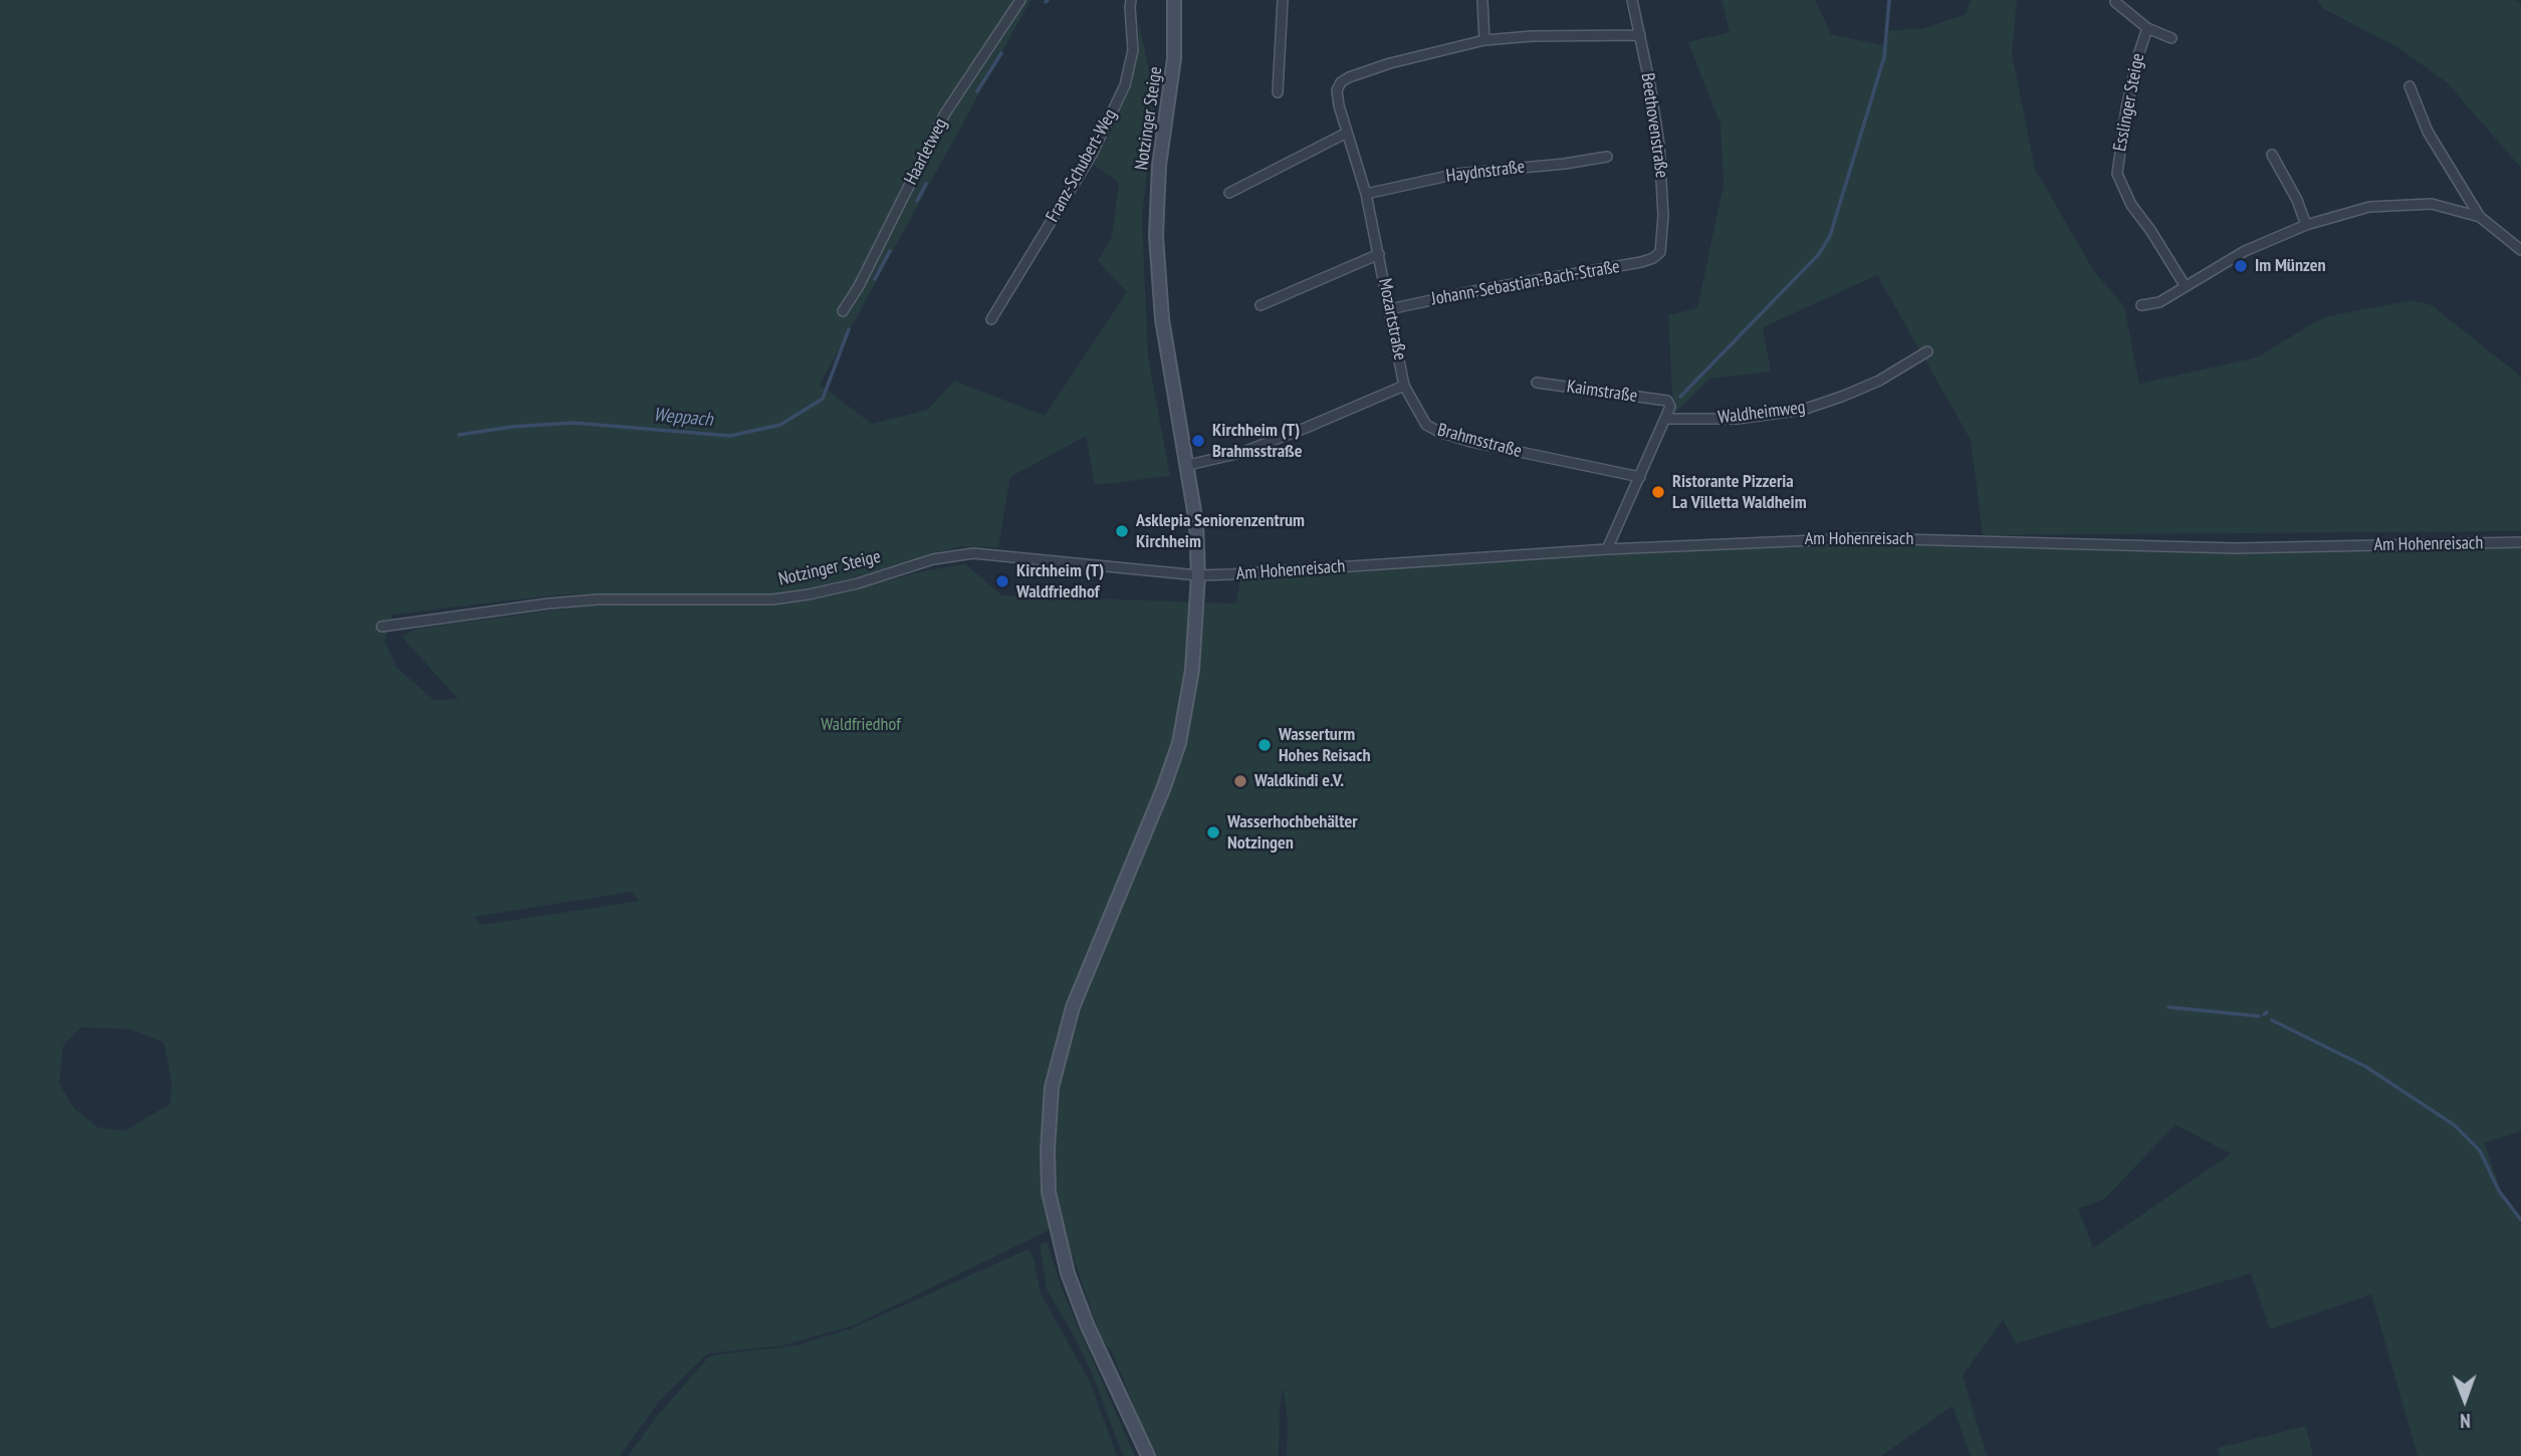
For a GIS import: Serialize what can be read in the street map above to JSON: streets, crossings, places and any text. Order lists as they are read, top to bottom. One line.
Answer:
{"streets":{"main road":["Notzinger Steige"],"street":["Esslinger Steige","Beethovenstraße","Haarletweg","Franz-Schubert-Weg","Haydnstraße","Johann-Sebastian-Bach-Straße","Mozartstraße","Kaimstraße","Waldheimweg","Brahmsstraße","Am Hohenreisach"]},"crossings":[["Notzinger Steige","Am Hohenreisach"],["Beethovenstraße","Johann-Sebastian-Bach-Straße"],["Haydnstraße","Mozartstraße"],["Johann-Sebastian-Bach-Straße","Mozartstraße"],["Mozartstraße","Brahmsstraße"],["Kaimstraße","Waldheimweg"]],"water":["Weppach"],"parks":["Waldfriedhof"],"places":["Im Münzen","Kirchheim (T) Brahmsstraße","Ristorante Pizzeria La Villetta Waldheim","Asklepia Seniorenzentrum Kirchheim","Kirchheim (T) Waldfriedhof","Wasserturm Hohes Reisach","Waldkindi e.V.","Wasserhochbehälter Notzingen"],"north":"bottom"}
